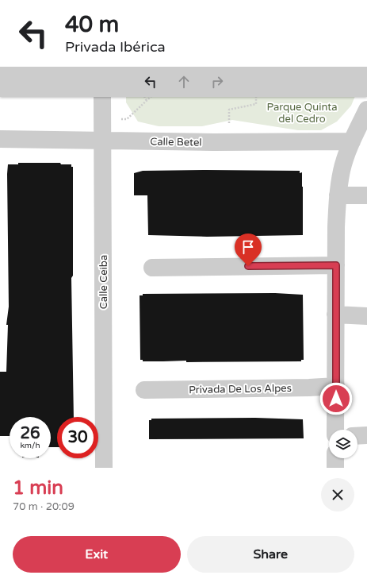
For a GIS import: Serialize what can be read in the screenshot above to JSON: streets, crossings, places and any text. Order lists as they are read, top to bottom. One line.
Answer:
{"streets":{"street":["Calle Betel","Calle Ceiba","Privada De Los Alpes"]},"crossings":[["Calle Betel","Calle Ceiba"]],"parks":["Parque Quinta del Cedro"],"page":{"turn":["40 m","Privada Ibérica"],"speed":"26 km/h","limit":"30","heading":["1 min","70 m · 20:09"],"buttons":["Exit","Share"]}}
